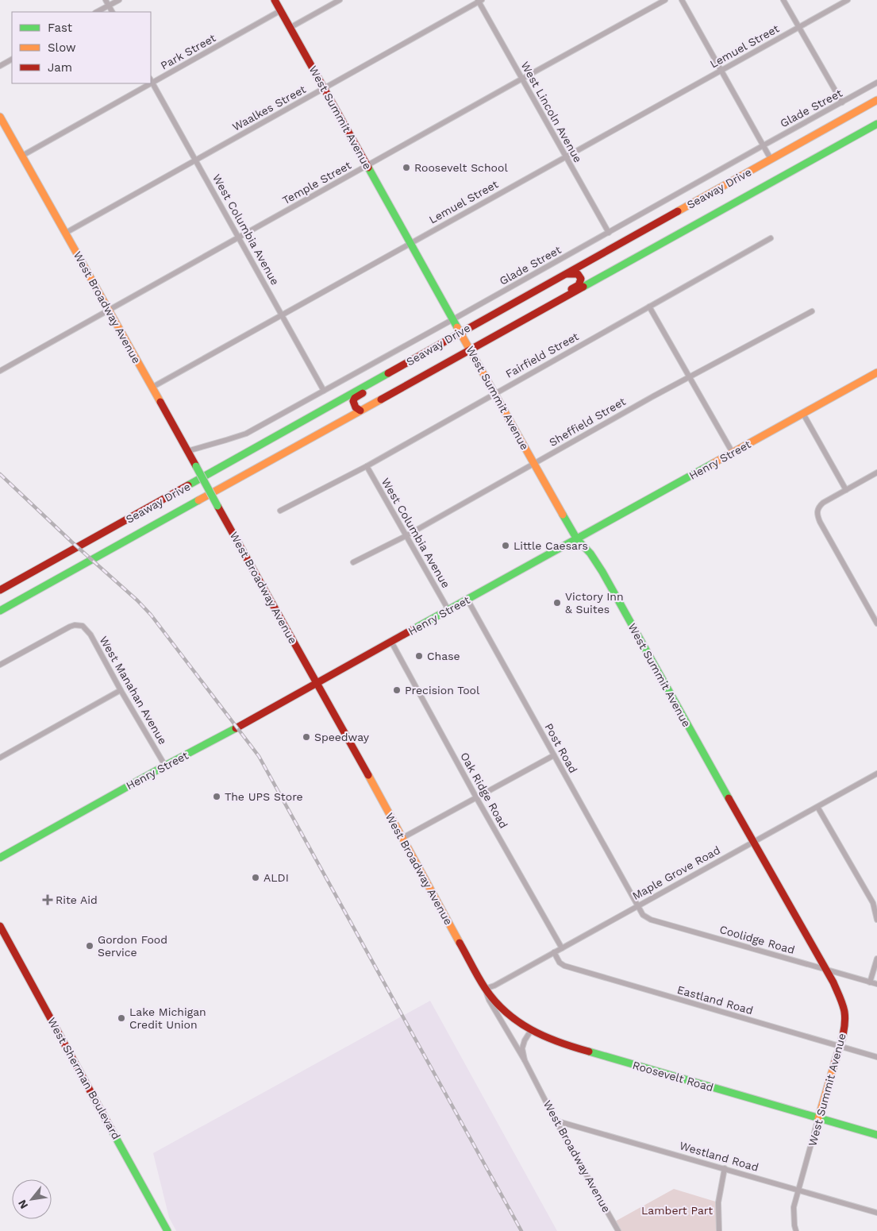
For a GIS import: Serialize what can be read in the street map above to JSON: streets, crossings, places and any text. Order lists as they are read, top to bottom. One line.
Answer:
{"streets":{"main road":["West Summit Avenue","Seaway Drive","West Broadway Avenue","Henry Street","Roosevelt Road","West Sherman Boulevard"],"street":["Lemuel Street","Park Street","Waalkes Street","Glade Street","West Lincoln Avenue","Temple Street","West Columbia Avenue","Fairfield Street","Sheffield Street","West Manahan Avenue","Post Road","Oak Ridge Road","Maple Grove Road","Coolidge Road","Eastland Road","Westland Road"]},"crossings":[["Lemuel Street","West Lincoln Avenue"],["Lemuel Street","West Summit Avenue"],["Lemuel Street","West Columbia Avenue"],["Lemuel Street","West Broadway Avenue"],["Park Street","West Summit Avenue"],["Park Street","West Columbia Avenue"],["Park Street","West Broadway Avenue"],["Waalkes Street","West Lincoln Avenue"],["Waalkes Street","West Summit Avenue"],["Waalkes Street","West Columbia Avenue"],["Waalkes Street","West Broadway Avenue"],["Glade Street","West Lincoln Avenue"],["Glade Street","West Summit Avenue"],["Glade Street","West Columbia Avenue"],["Glade Street","West Broadway Avenue"],["West Lincoln Avenue","Temple Street"],["West Summit Avenue","Temple Street"],["West Summit Avenue","Seaway Drive"],["West Summit Avenue","Fairfield Street"],["West Summit Avenue","Sheffield Street"],["West Summit Avenue","Henry Street"],["West Summit Avenue","Maple Grove Road"],["West Summit Avenue","Coolidge Road"],["West Summit Avenue","Eastland Road"],["West Summit Avenue","Roosevelt Road"],["West Summit Avenue","Westland Road"],["Temple Street","West Columbia Avenue"],["Temple Street","West Broadway Avenue"],["West Columbia Avenue","Fairfield Street"],["West Columbia Avenue","Sheffield Street"],["West Columbia Avenue","Henry Street"],["West Broadway Avenue","Henry Street"],["West Broadway Avenue","Maple Grove Road"],["West Broadway Avenue","Roosevelt Road"],["West Broadway Avenue","Westland Road"],["Henry Street","West Manahan Avenue"],["Henry Street","Post Road"],["Henry Street","Oak Ridge Road"],["Post Road","Maple Grove Road"],["Post Road","Coolidge Road"],["Oak Ridge Road","Maple Grove Road"],["Maple Grove Road","Coolidge Road"],["Maple Grove Road","Eastland Road"],["Maple Grove Road","Roosevelt Road"]],"parks":["Lambert Part"],"places":{"other":["Roosevelt School","Little Caesars","Victory Inn & Suites","Chase","Precision Tool","Speedway","The UPS Store","ALDI","Gordon Food Service","Lake Michigan Credit Union"],"health":["Rite Aid"]},"legend":["Fast","Slow","Jam"],"north":"bottom left"}
